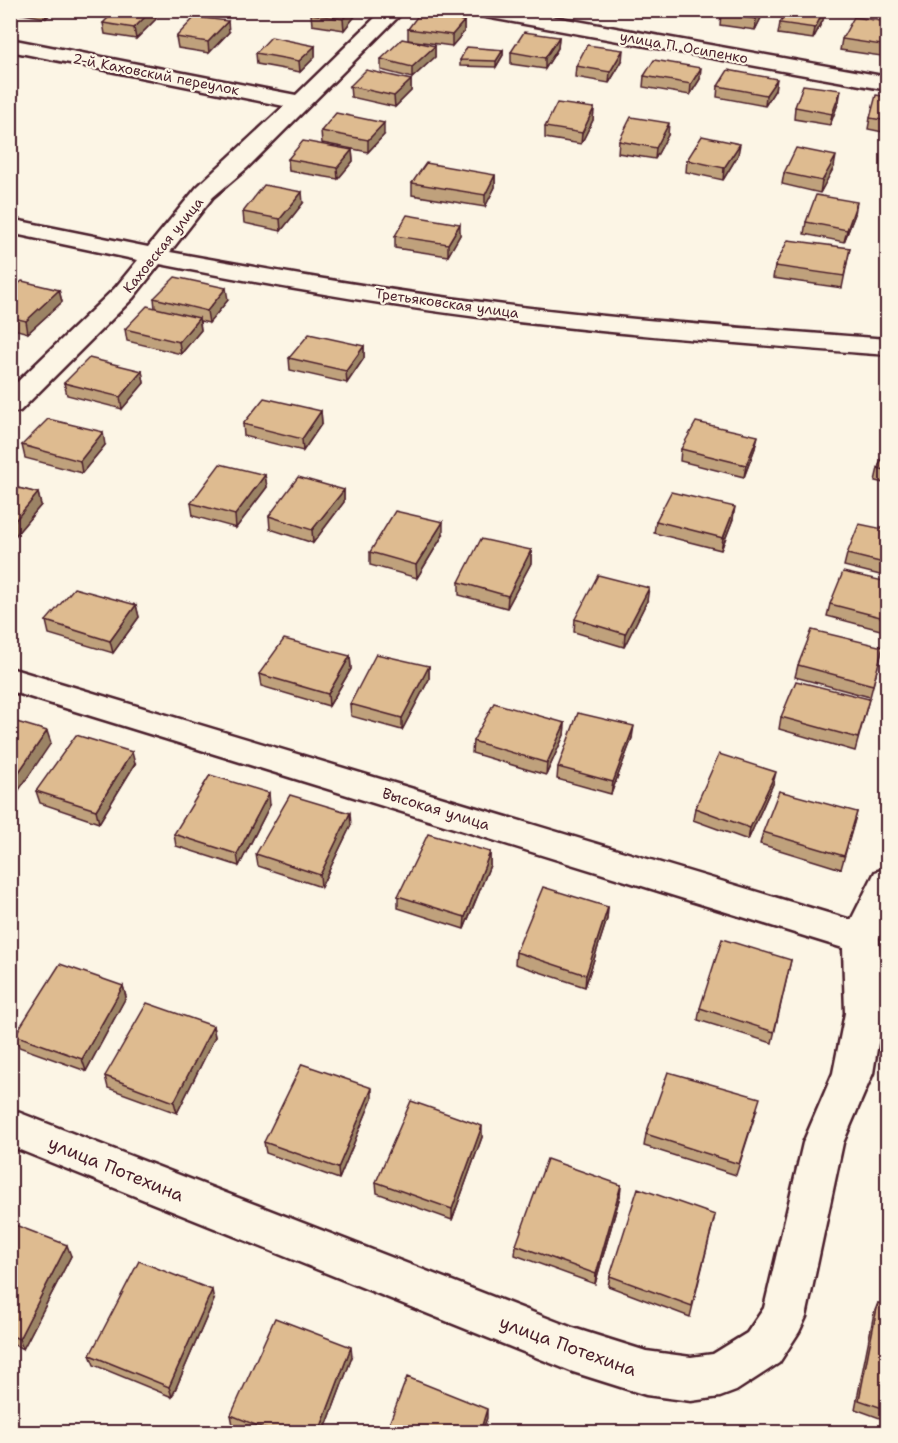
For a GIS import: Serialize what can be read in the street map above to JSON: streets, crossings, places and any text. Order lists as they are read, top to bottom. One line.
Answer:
{"streets":{"street":["улица П. Осипенко","2-й Каховский переулок","Каховская улица","Третьяковская улица","Высокая улица","улица Потехина"]},"crossings":[["2-й Каховский переулок","Каховская улица"],["Каховская улица","Третьяковская улица"],["Высокая улица","улица Потехина"]]}
